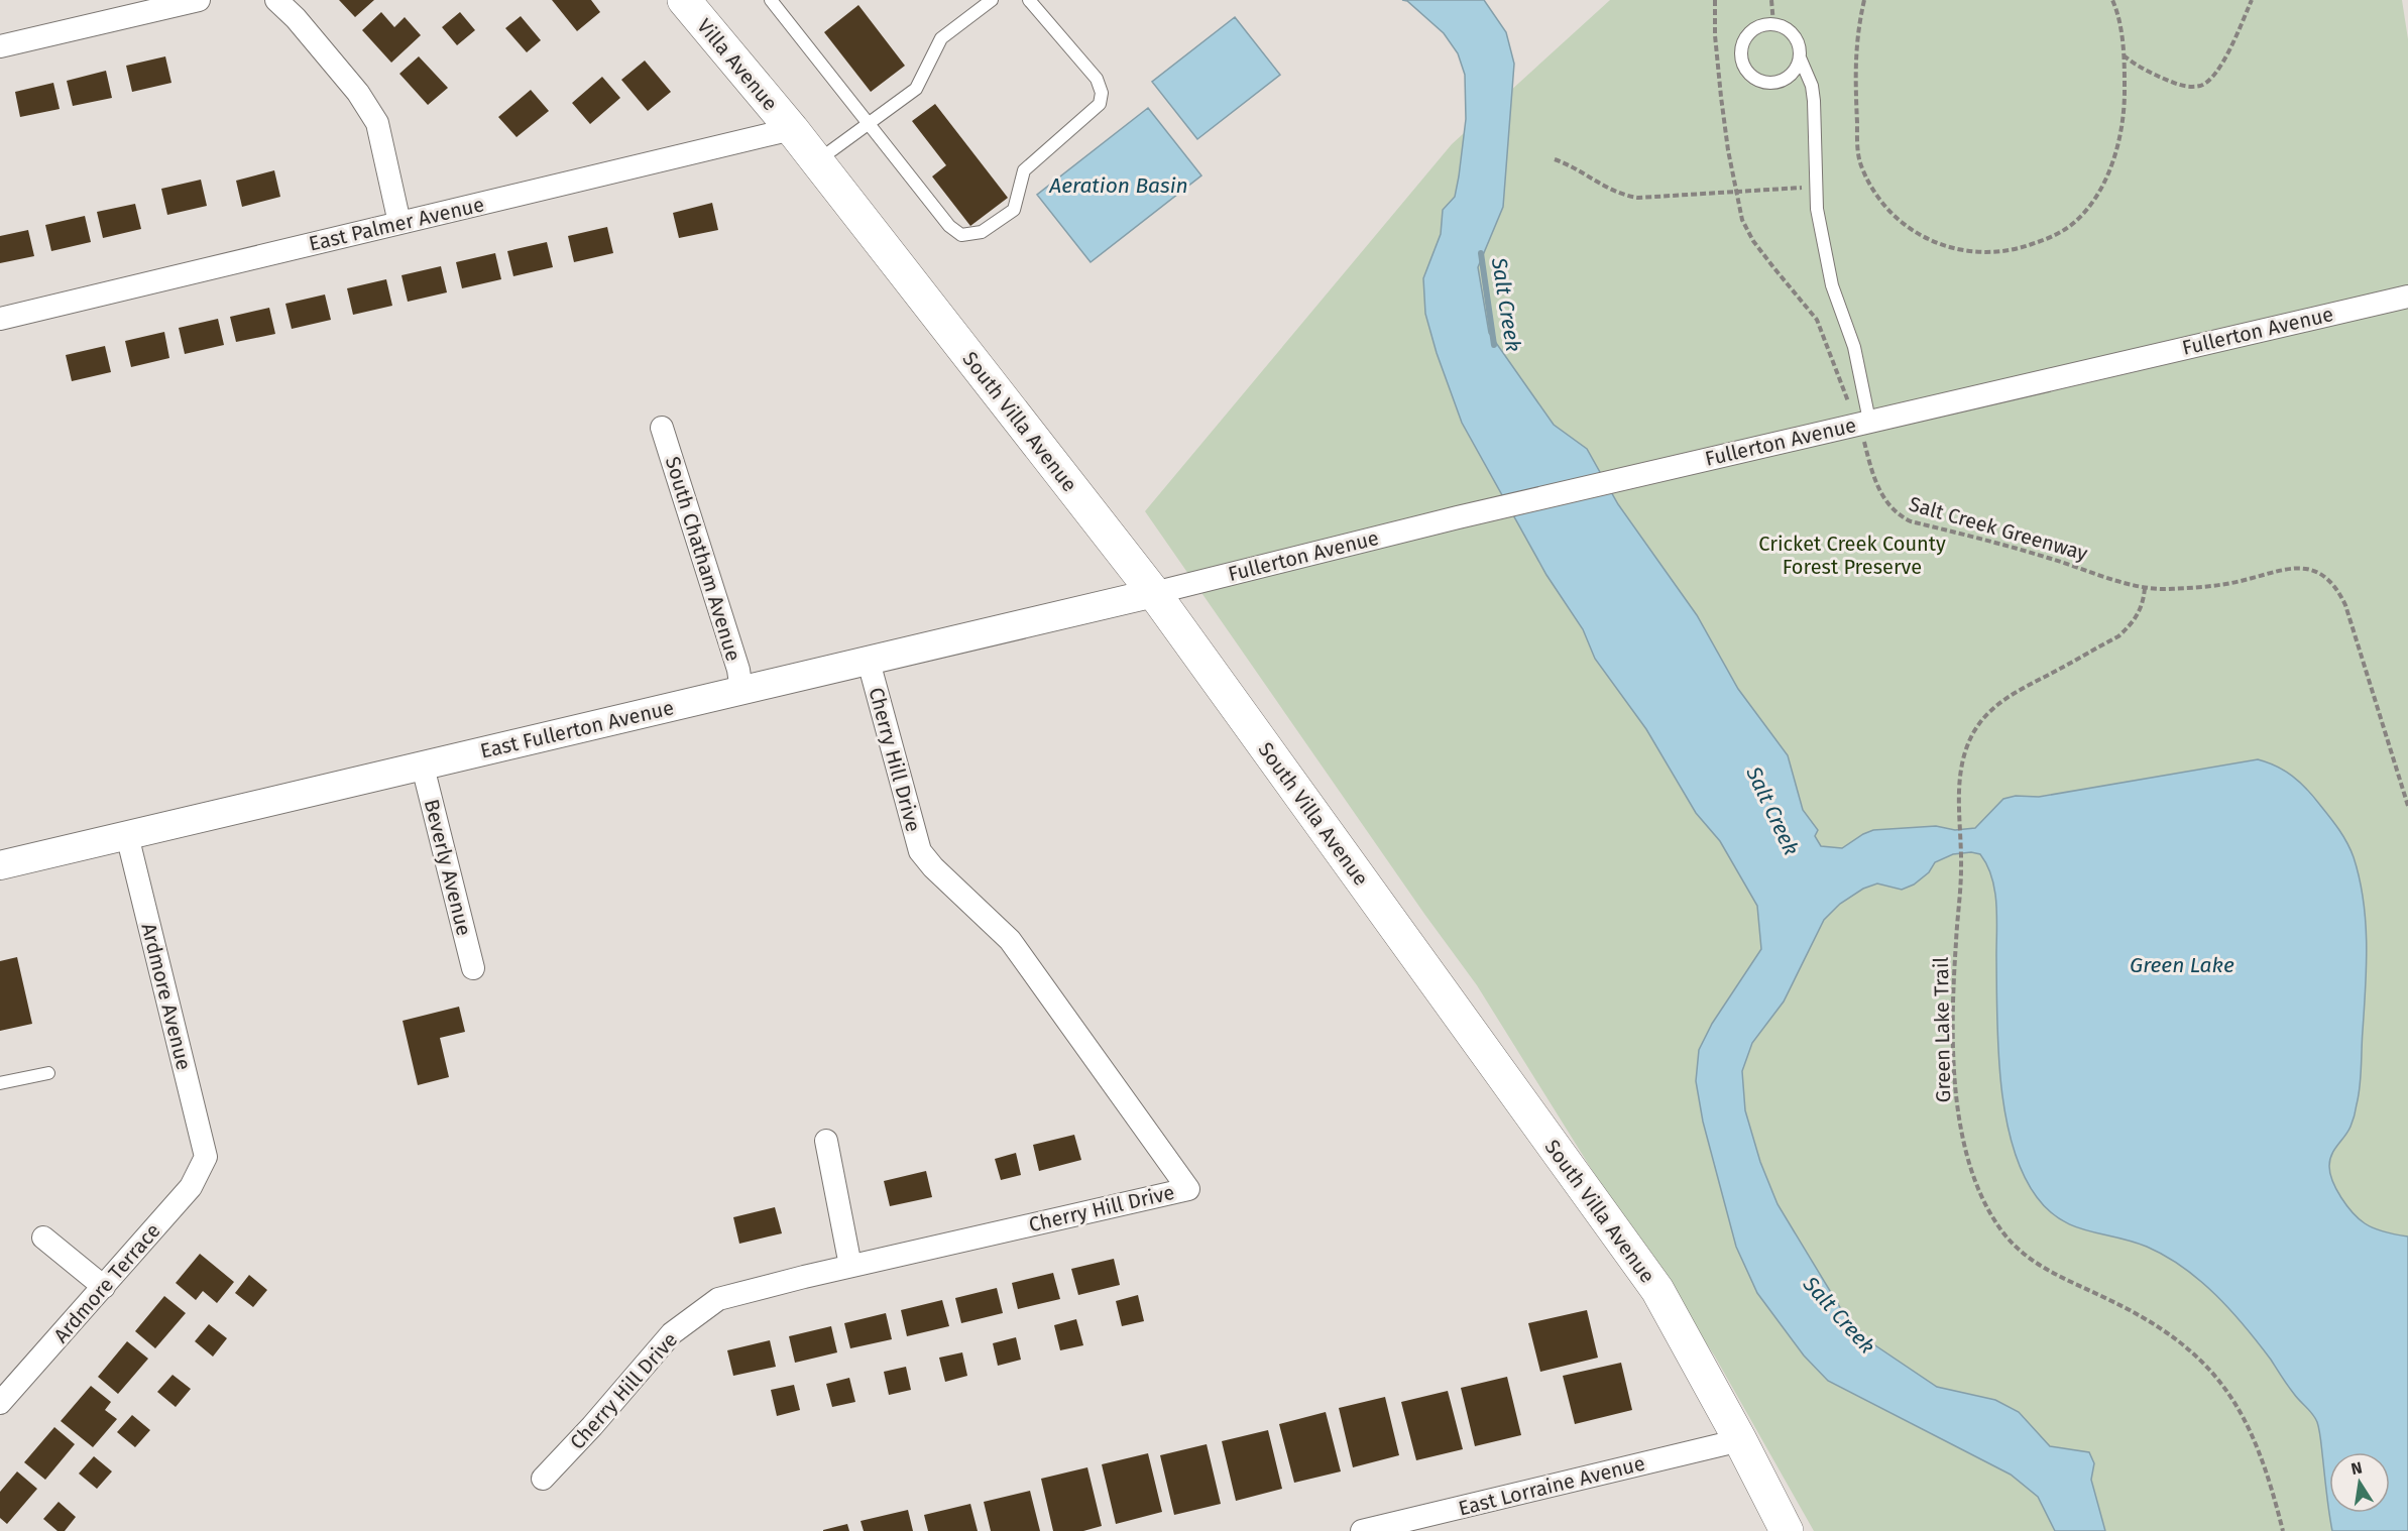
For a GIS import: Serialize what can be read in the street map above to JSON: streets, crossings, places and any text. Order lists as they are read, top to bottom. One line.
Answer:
{"streets":{"main road":["Villa Avenue","South Villa Avenue"],"street":["East Palmer Avenue","Fullerton Avenue","South Chatham Avenue","East Fullerton Avenue","Cherry Hill Drive","Beverly Avenue","Ardmore Avenue","Ardmore Terrace","East Lorraine Avenue"],"path":["Salt Creek Greenway","Green Lake Trail"]},"crossings":[["Villa Avenue","East Palmer Avenue"],["Villa Avenue","South Villa Avenue"],["East Palmer Avenue","South Villa Avenue"],["Fullerton Avenue","South Villa Avenue"],["Fullerton Avenue","Salt Creek Greenway"],["Fullerton Avenue","East Fullerton Avenue"],["South Villa Avenue","East Fullerton Avenue"],["South Villa Avenue","East Lorraine Avenue"],["Salt Creek Greenway","Green Lake Trail"],["South Chatham Avenue","East Fullerton Avenue"],["East Fullerton Avenue","Cherry Hill Drive"],["East Fullerton Avenue","Beverly Avenue"],["East Fullerton Avenue","Ardmore Avenue"],["Ardmore Avenue","Ardmore Terrace"]],"water":["Aeration Basin","Salt Creek","Green Lake"],"parks":["Cricket Creek County Forest Preserve"],"north":"top"}
